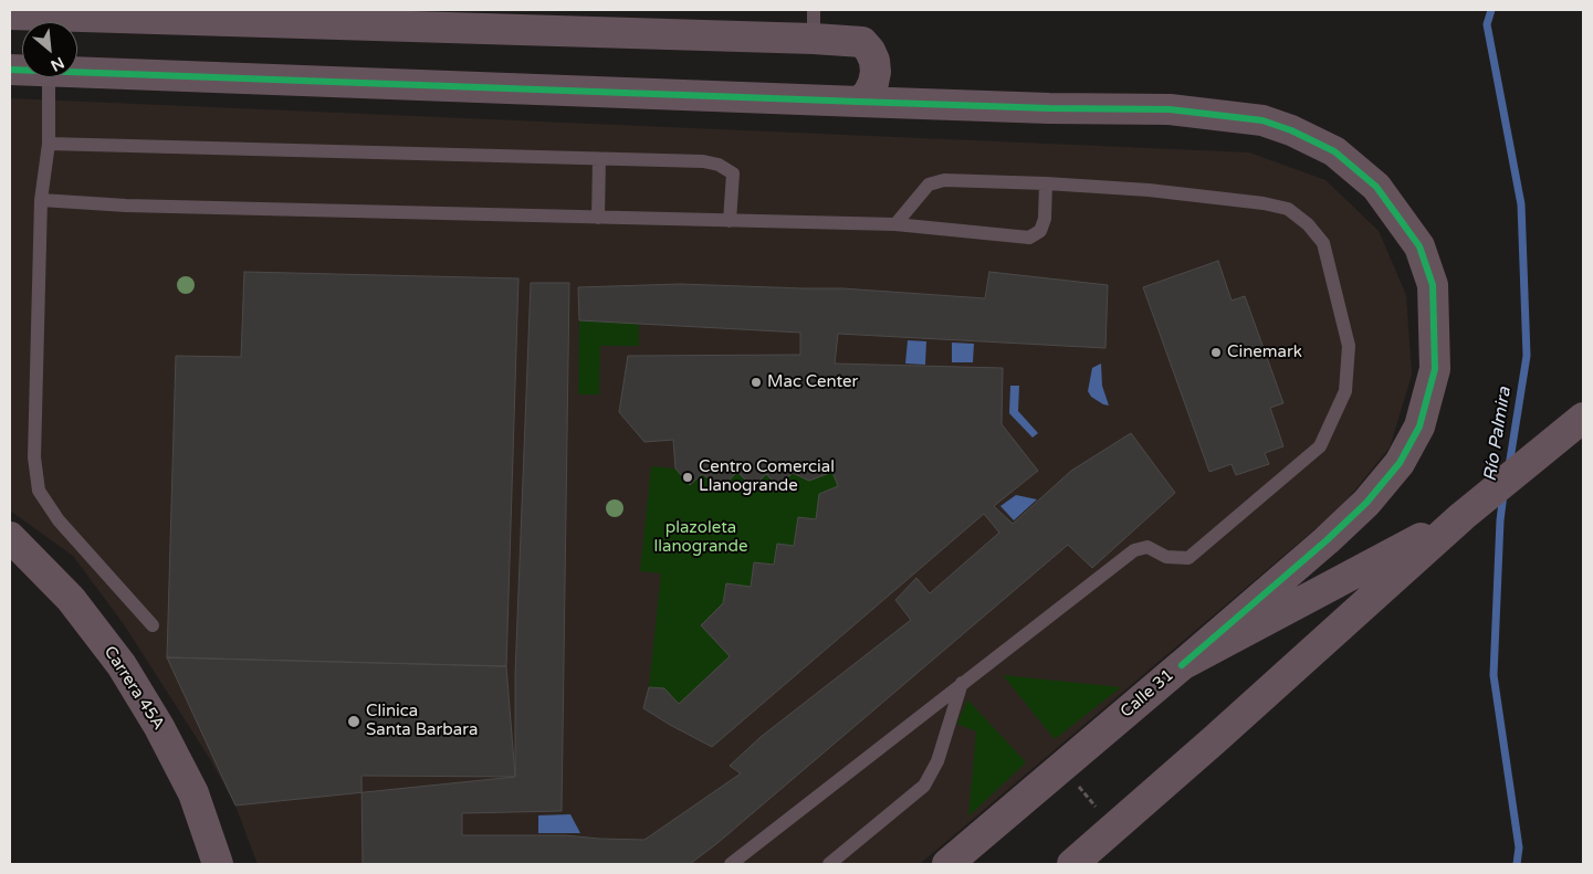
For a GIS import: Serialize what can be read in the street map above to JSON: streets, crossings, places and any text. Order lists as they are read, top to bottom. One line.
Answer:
{"streets":{"street":["Carrera 45A","Calle 31"]},"water":["Río Palmira"],"parks":["plazoleta llanogrande"],"places":["Cinemark","Mac Center","Centro Comercial Llanogrande","Clinica Santa Barbara"],"north":"bottom right"}
